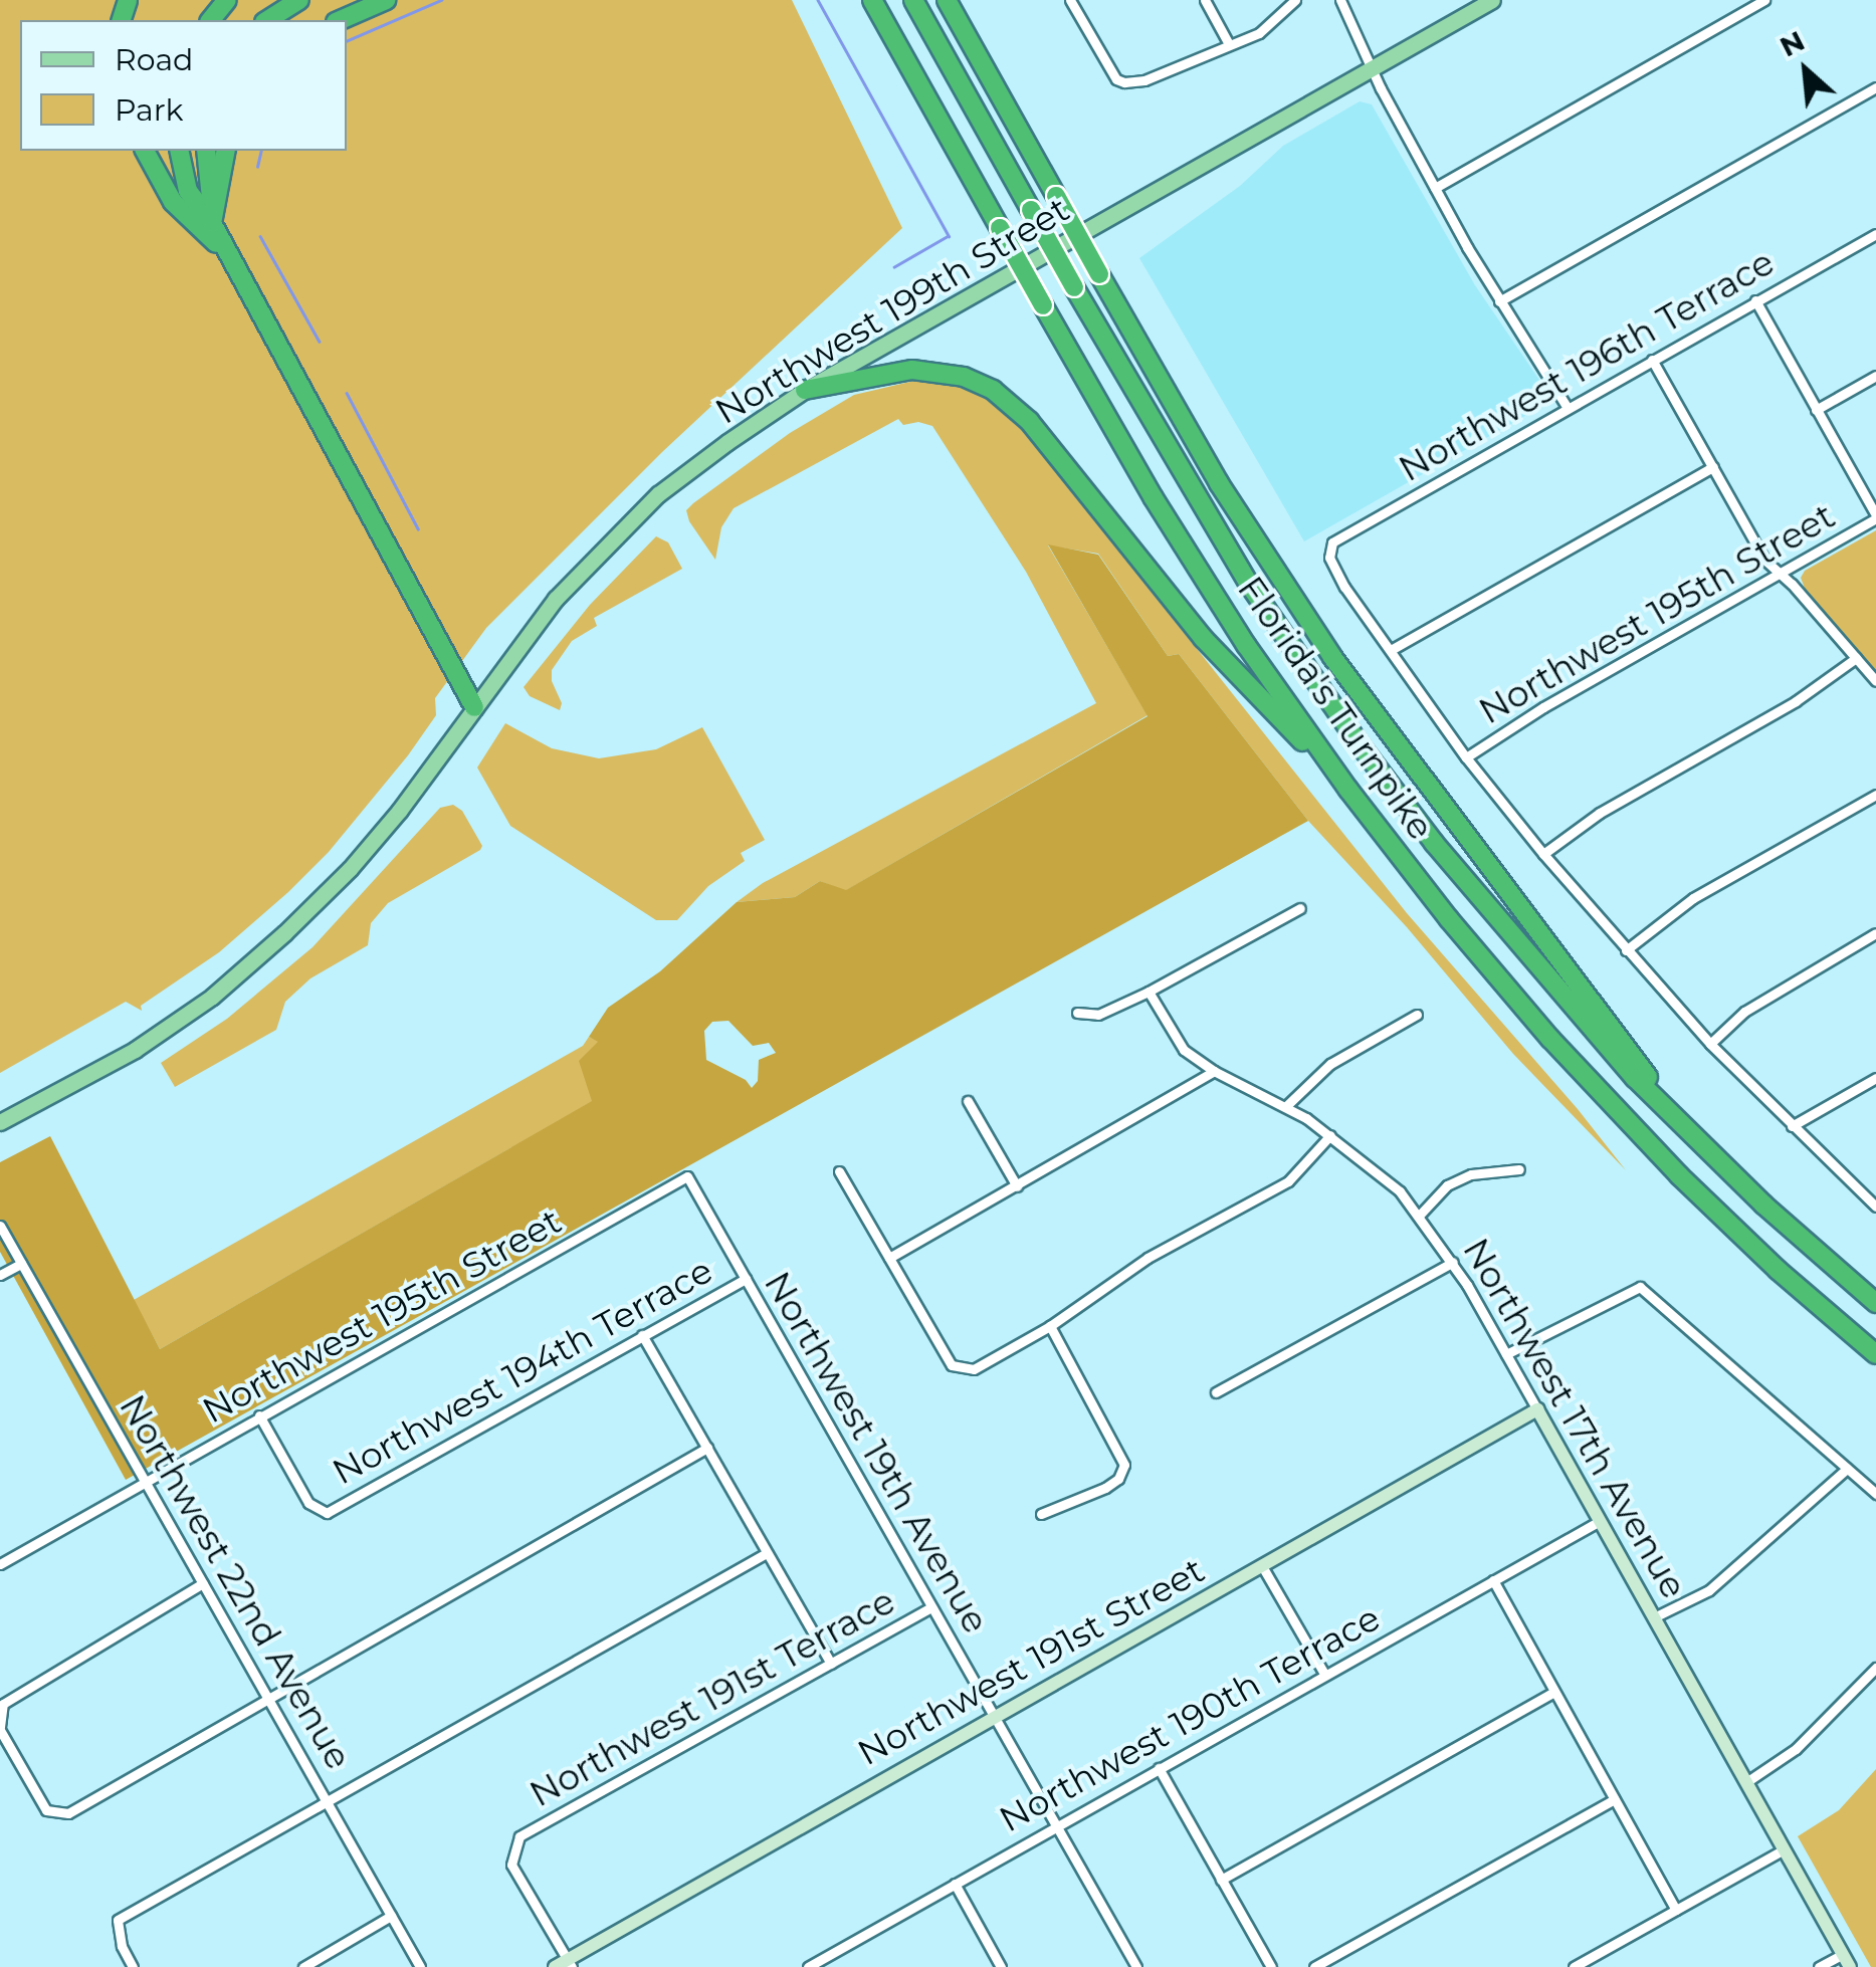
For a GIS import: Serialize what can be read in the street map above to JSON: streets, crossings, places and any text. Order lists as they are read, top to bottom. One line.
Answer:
{"streets":{"highway":["Florida's Turnpike"],"main road":["Northwest 199th Street"],"street":["Northwest 196th Terrace","Northwest 195th Street","Northwest 194th Terrace","Northwest 17th Avenue","Northwest 19th Avenue","Northwest 22nd Avenue","Northwest 191st Street","Northwest 191st Terrace","Northwest 190th Terrace"]},"crossings":[["Northwest 195th Street","Northwest 194th Terrace"],["Northwest 195th Street","Northwest 19th Avenue"],["Northwest 195th Street","Northwest 22nd Avenue"],["Northwest 194th Terrace","Northwest 19th Avenue"],["Northwest 17th Avenue","Northwest 191st Street"],["Northwest 17th Avenue","Northwest 190th Terrace"],["Northwest 19th Avenue","Northwest 191st Street"],["Northwest 19th Avenue","Northwest 191st Terrace"],["Northwest 19th Avenue","Northwest 190th Terrace"],["Northwest 191st Street","Northwest 191st Terrace"]],"legend":["Road","Park"],"north":"top left"}
